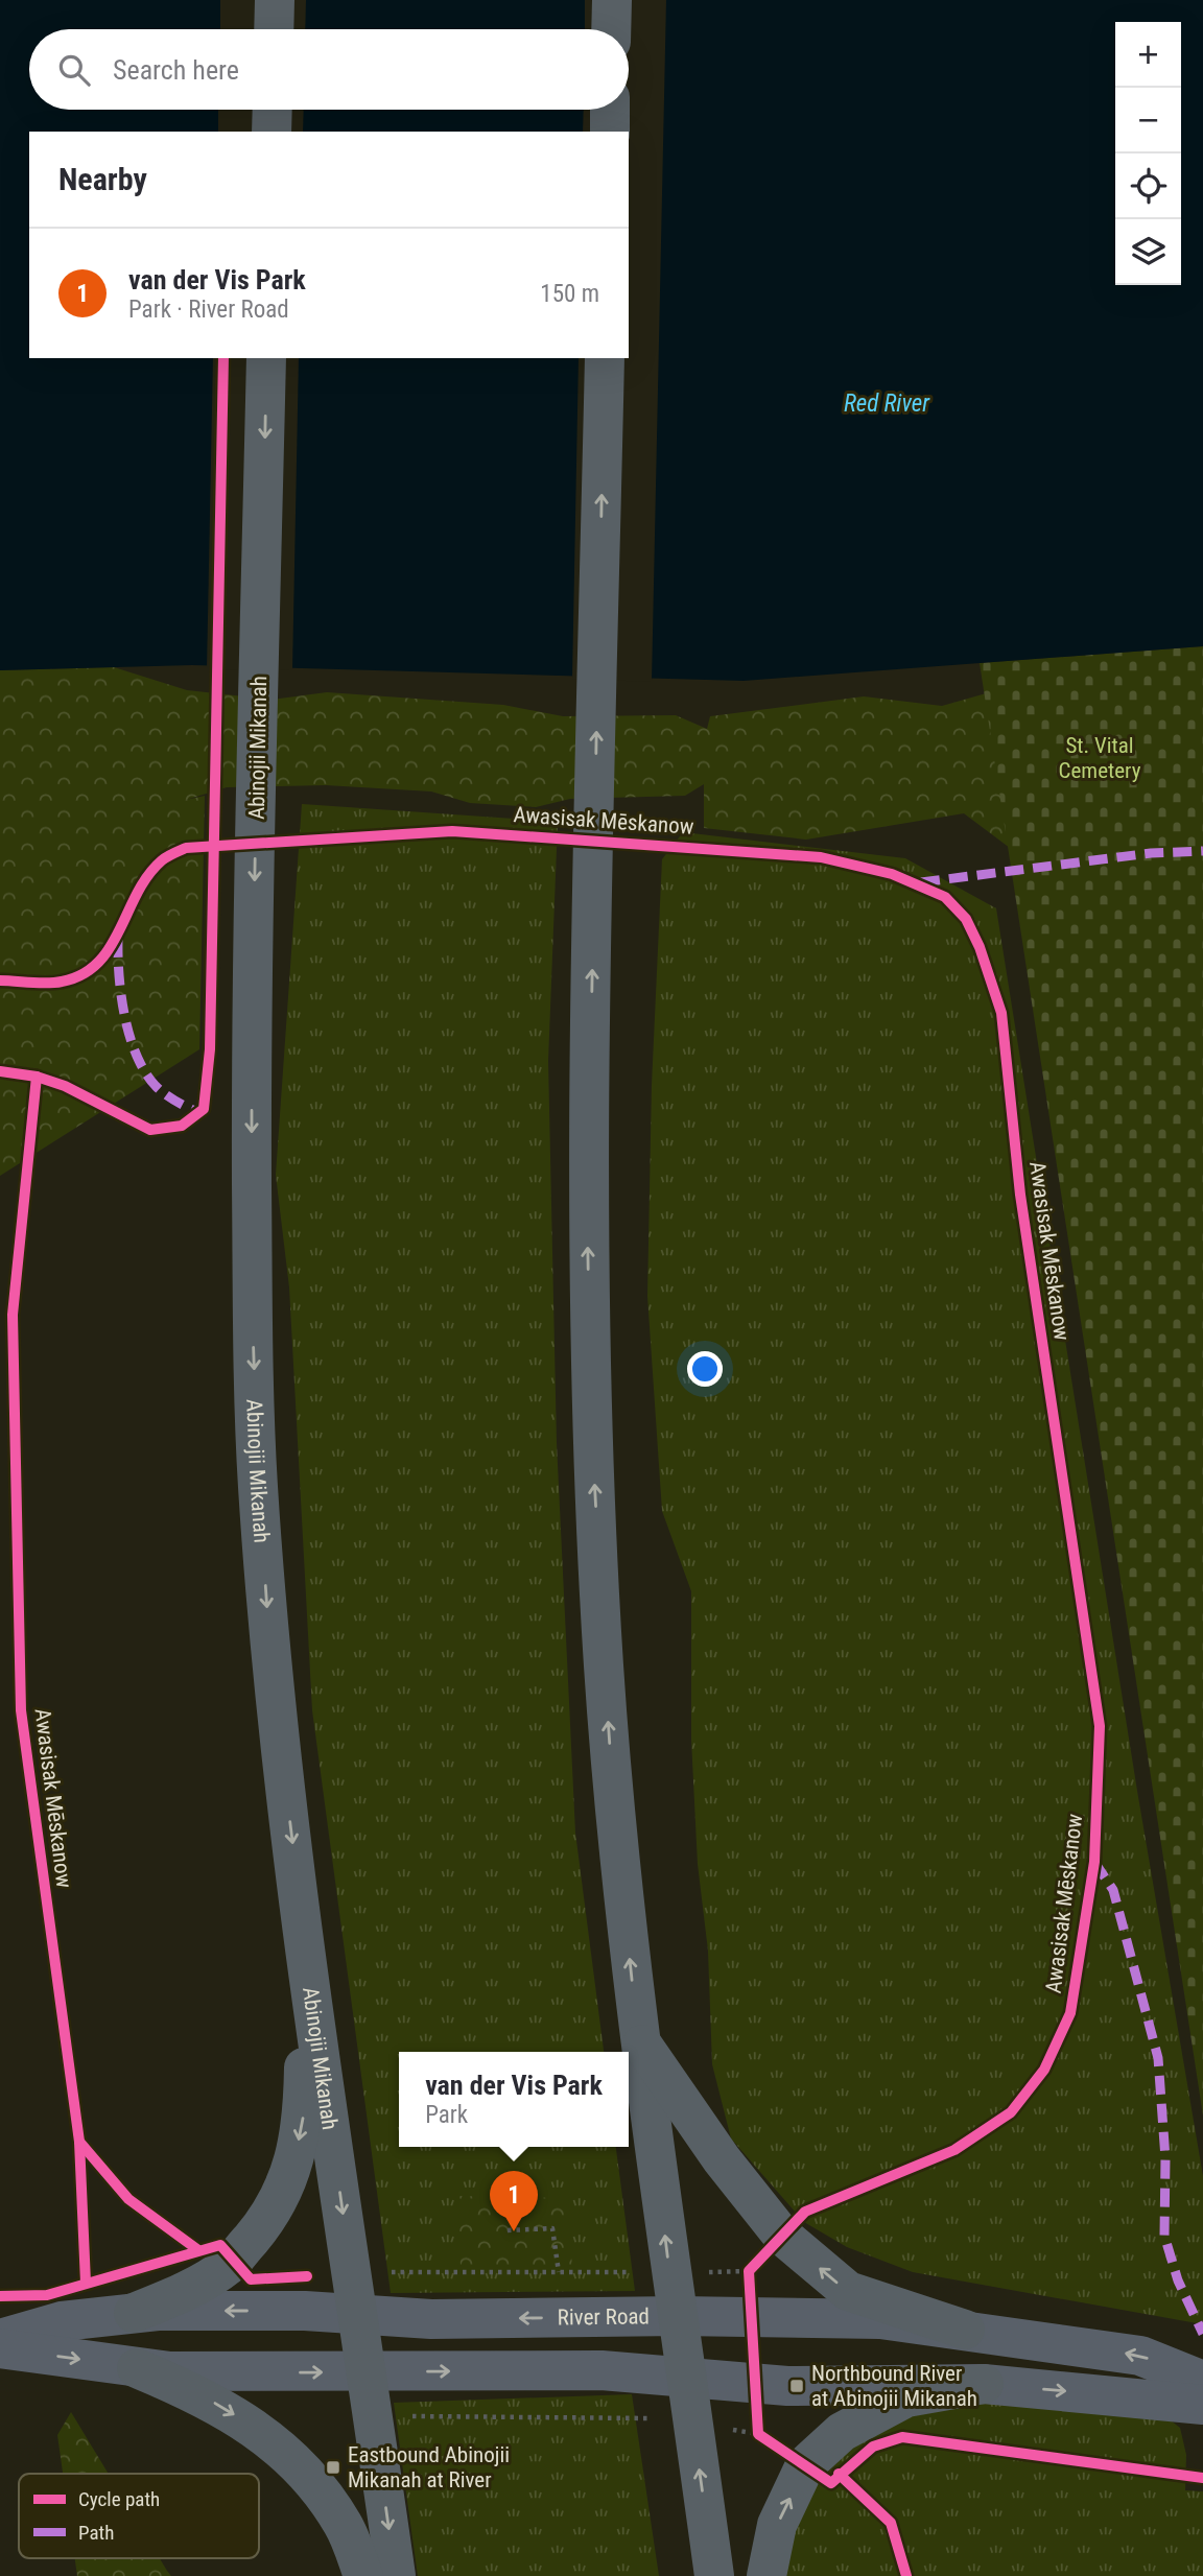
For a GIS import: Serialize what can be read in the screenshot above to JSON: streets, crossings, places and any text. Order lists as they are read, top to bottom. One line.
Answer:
{"streets":{"main road":["Abinojii Mikanah"],"street":["River Road"],"cycle path":["Awasisak Mēskanow"]},"crossings":[["Abinojii Mikanah","River Road"]],"water":["Red River"],"parks":["St. Vital Cemetery"],"places":{"transit":["Northbound River at Abinojii Mikanah","Eastbound Abinojii Mikanah at River"]},"legend":["Cycle path","Path"],"page":{"map_buttons":["+","−"],"search":"Search here","heading":"Nearby","list":[{"mark":"1","name":"van der Vis Park","note":"Park · River Road","value":"150 m"}],"popup":["van der Vis Park","Park"],"pins":"1"}}
